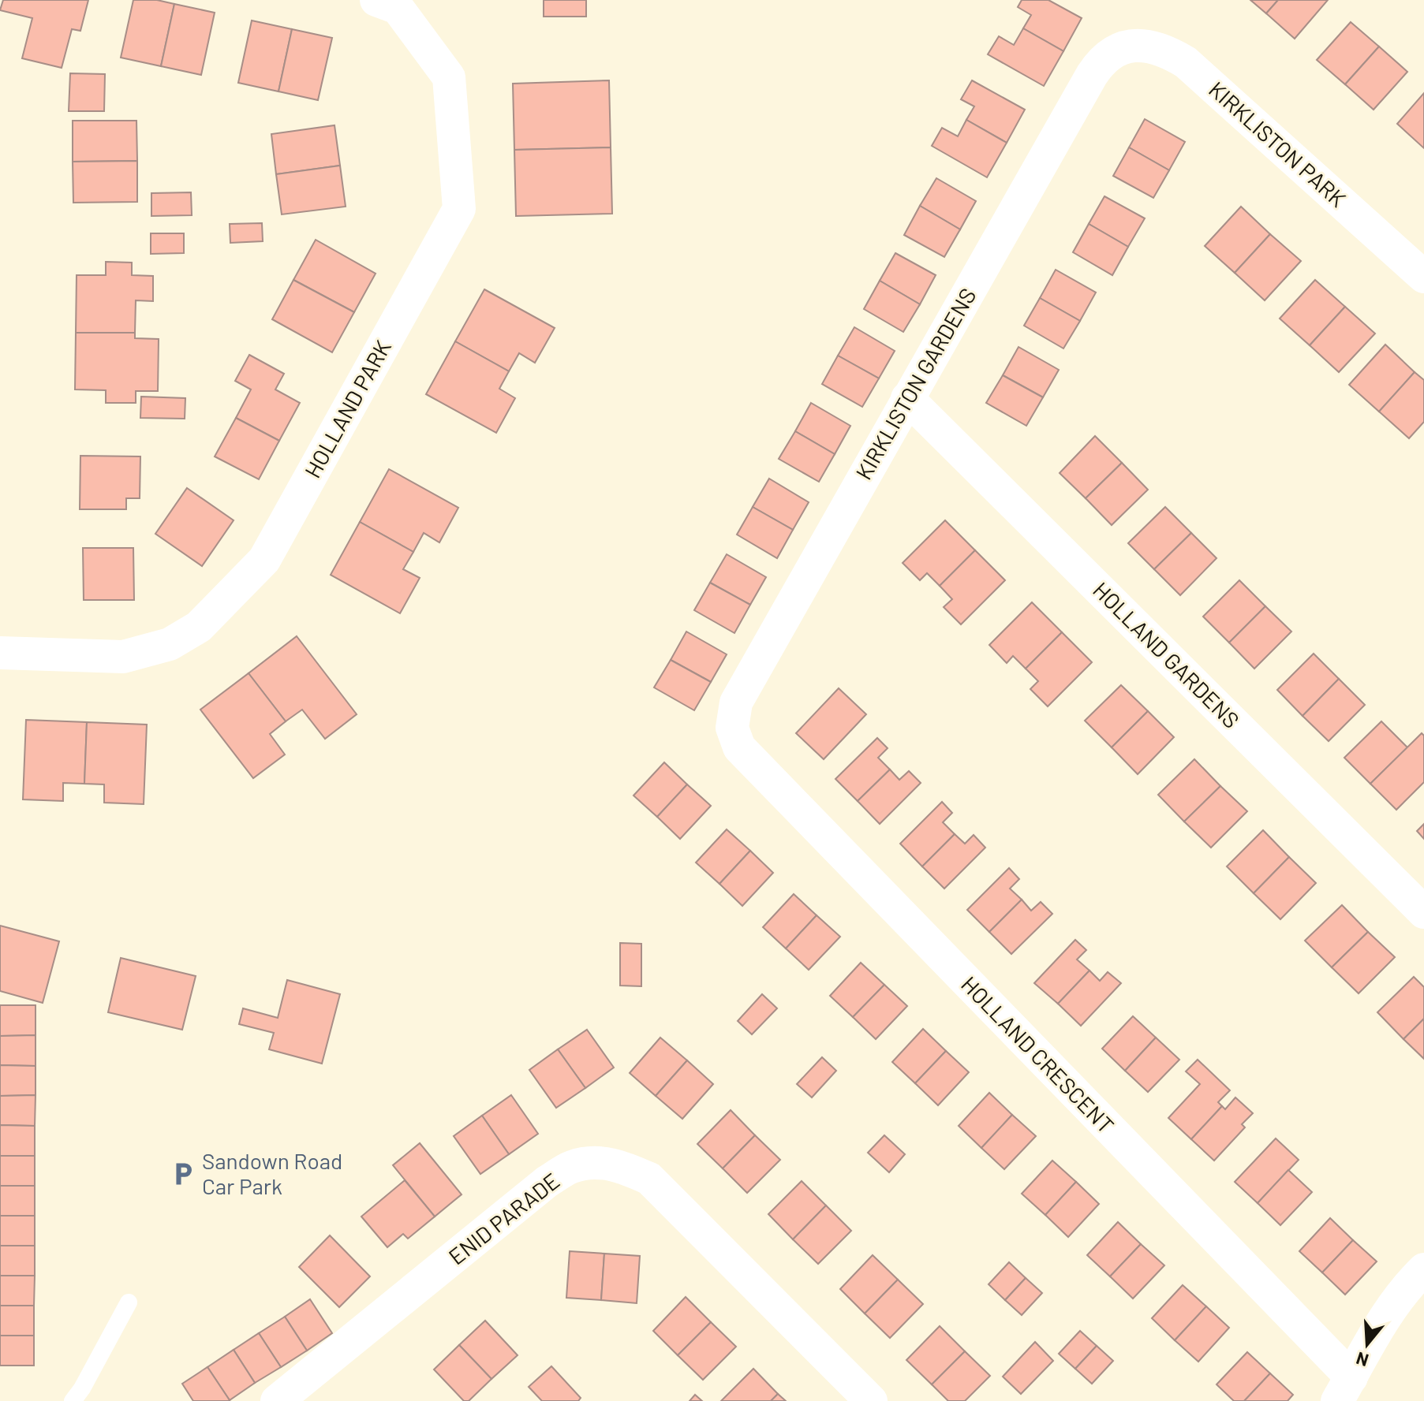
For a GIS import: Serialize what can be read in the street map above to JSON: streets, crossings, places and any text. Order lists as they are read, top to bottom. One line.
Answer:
{"streets":{"street":["KIRKLISTON PARK","KIRKLISTON GARDENS","HOLLAND PARK","HOLLAND GARDENS","HOLLAND CRESCENT","ENID PARADE"]},"crossings":[["KIRKLISTON PARK","KIRKLISTON GARDENS"],["KIRKLISTON GARDENS","HOLLAND GARDENS"],["KIRKLISTON GARDENS","HOLLAND CRESCENT"]],"places":{"parking":["Sandown Road Car Park"]},"north":"bottom"}
